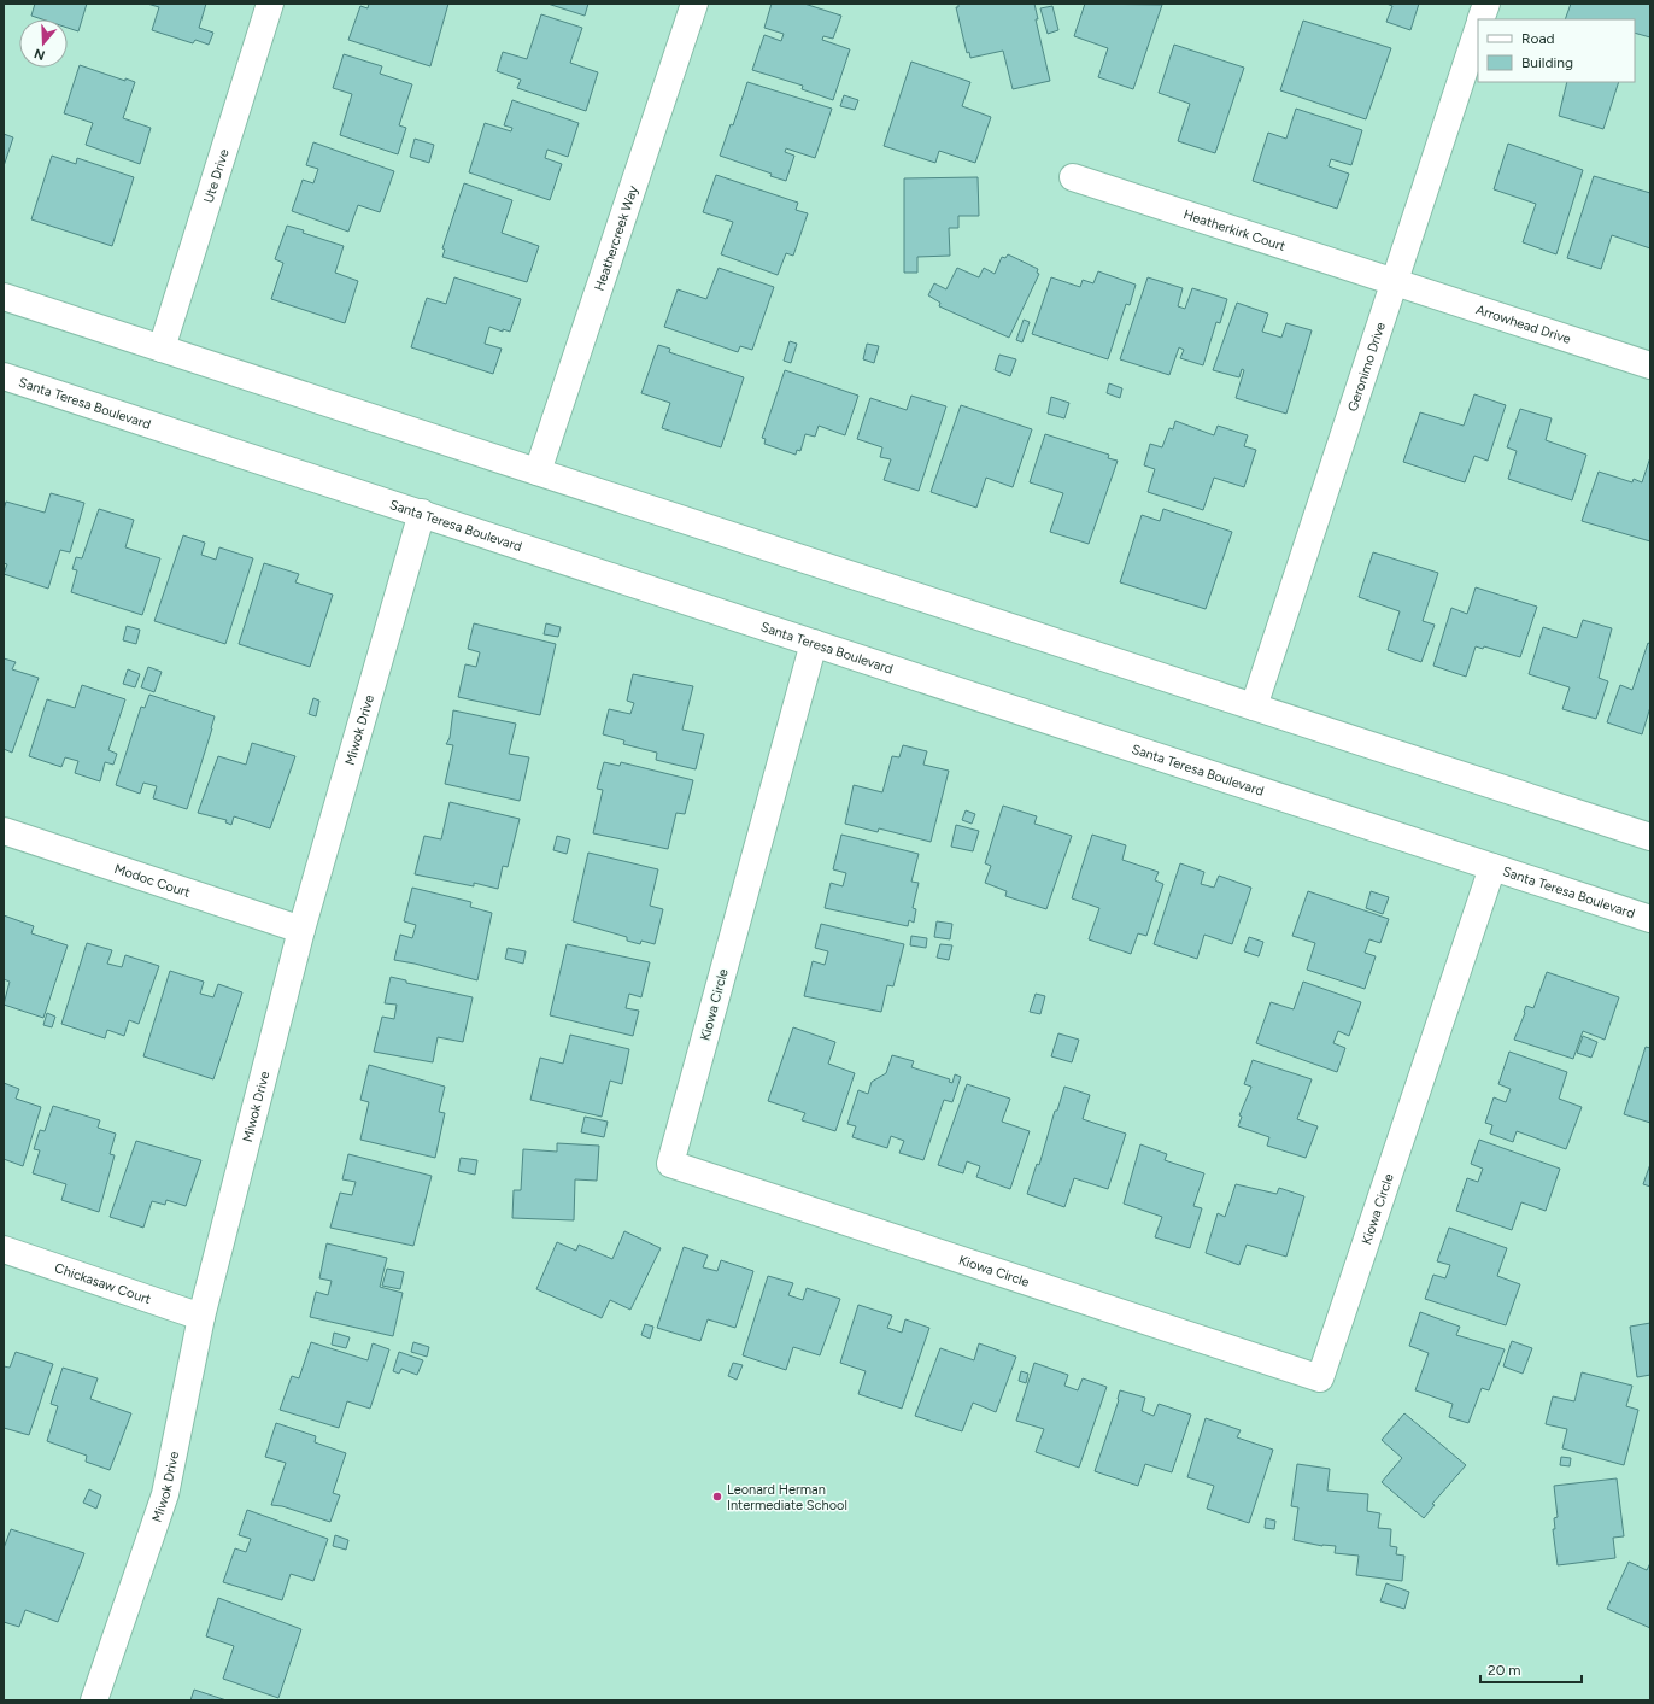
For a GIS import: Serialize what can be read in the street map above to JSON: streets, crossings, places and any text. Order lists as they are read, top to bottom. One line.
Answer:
{"streets":{"street":["Ute Drive","Heatherkirk Court","Heathercreek Way","Arrowhead Drive","Geronimo Drive","Santa Teresa Boulevard","Miwok Drive","Modoc Court","Kiowa Circle","Chickasaw Court"]},"crossings":[["Heatherkirk Court","Arrowhead Drive"],["Heatherkirk Court","Geronimo Drive"],["Arrowhead Drive","Geronimo Drive"],["Santa Teresa Boulevard","Miwok Drive"],["Santa Teresa Boulevard","Kiowa Circle"],["Miwok Drive","Modoc Court"],["Miwok Drive","Chickasaw Court"]],"places":["Leonard Herman Intermediate School"],"legend":["Road","Building"],"scale_bar":"20 m","north":"bottom"}
